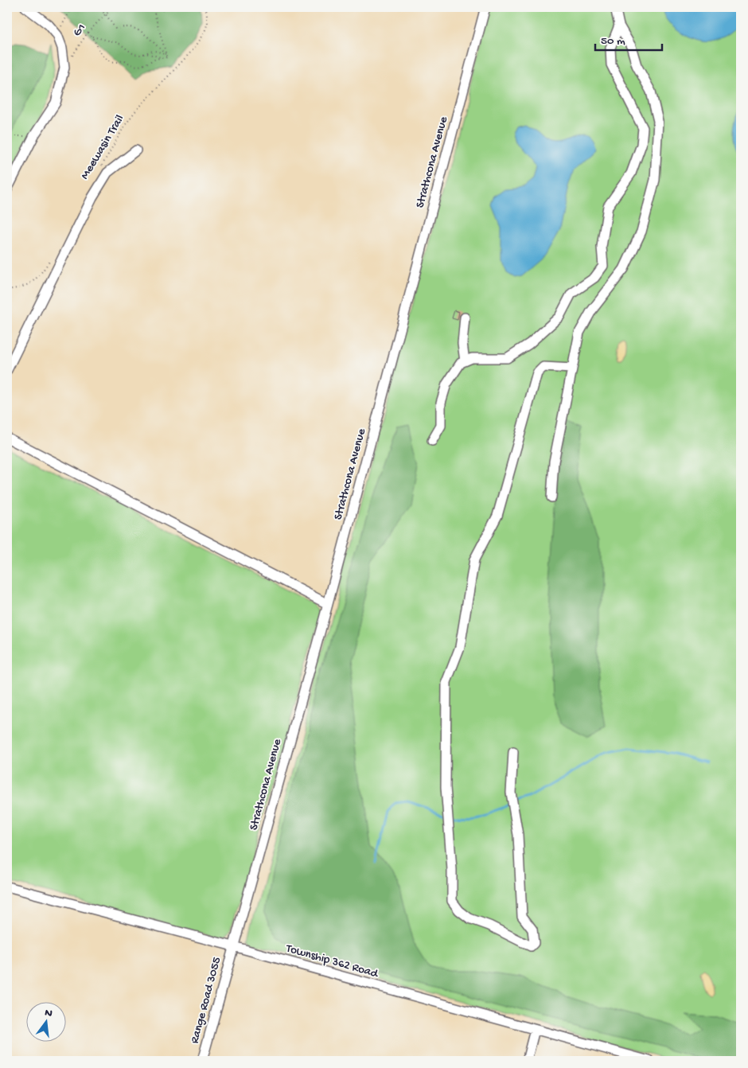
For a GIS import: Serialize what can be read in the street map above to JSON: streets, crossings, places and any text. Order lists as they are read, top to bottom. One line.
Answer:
{"streets":{"street":["Strathcona Avenue","Township 362 Road","Range Road 3055"],"path":["G1","Meewasin Trail"]},"crossings":[["Strathcona Avenue","Township 362 Road"],["Strathcona Avenue","Range Road 3055"],["Township 362 Road","Range Road 3055"]],"scale_bar":"50 m","north":"top"}
